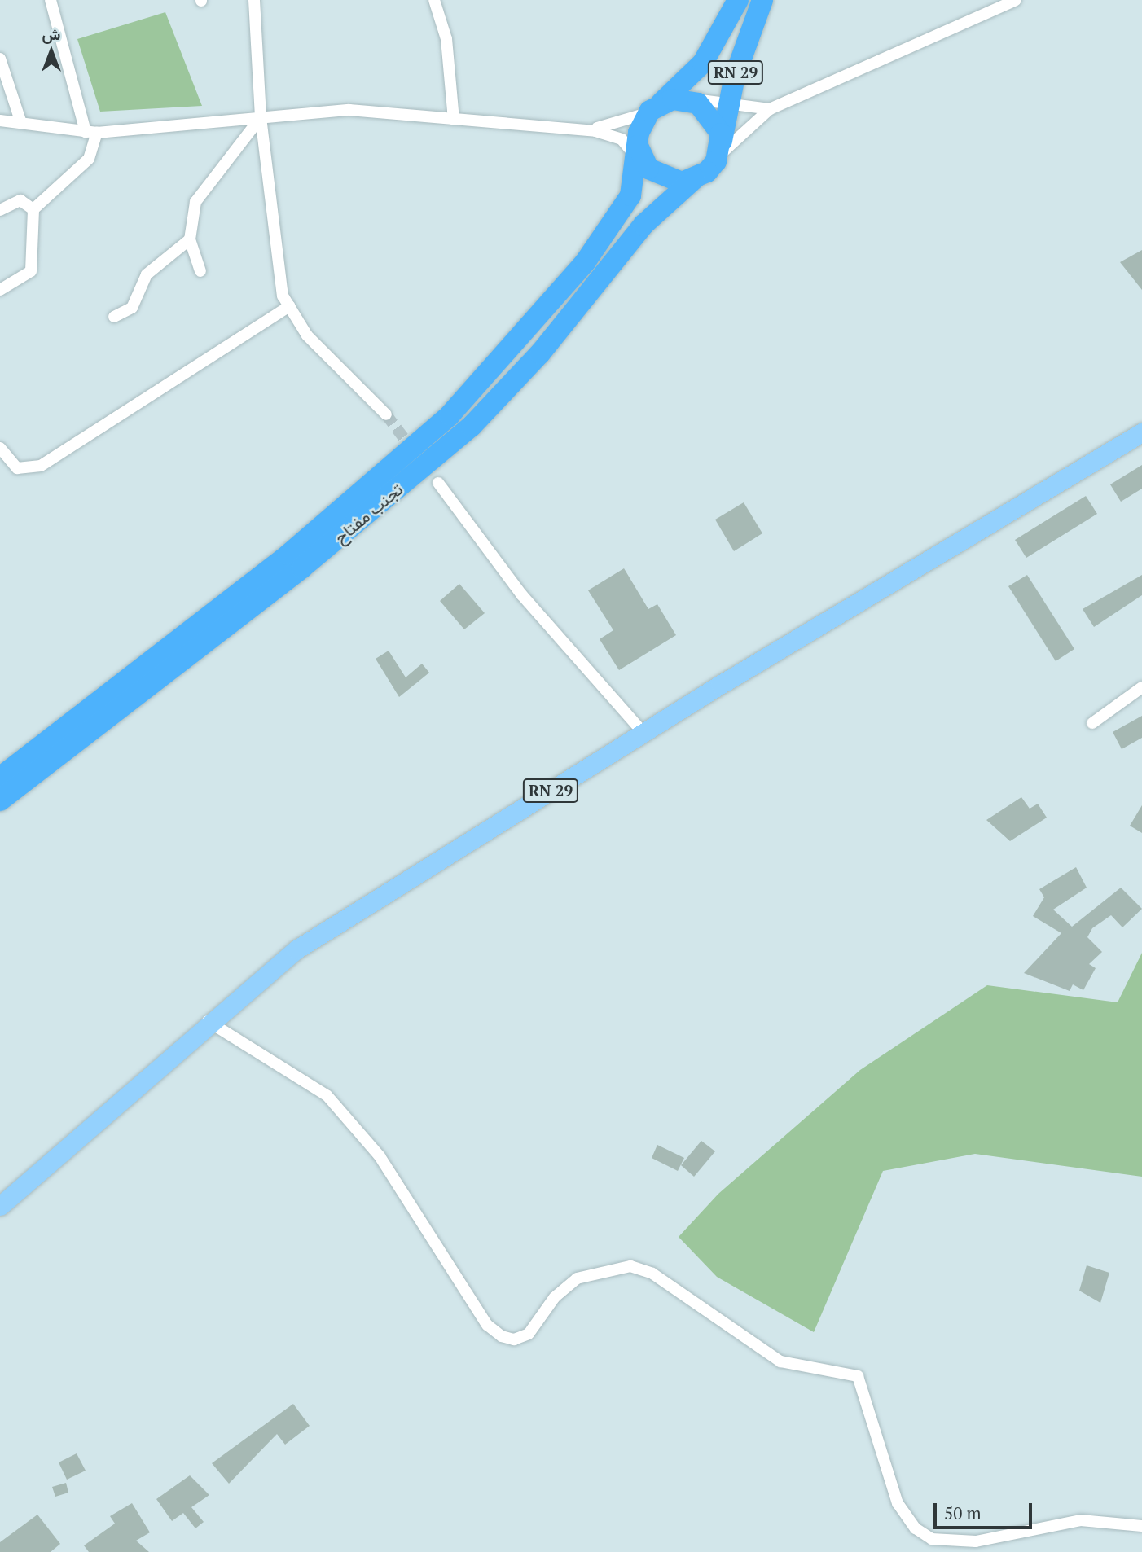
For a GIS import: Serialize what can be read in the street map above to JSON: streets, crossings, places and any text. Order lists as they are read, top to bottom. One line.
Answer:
{"streets":{"highway":["RN 29","تجنب مفتاح"]},"crossings":[["RN 29","تجنب مفتاح"]],"scale_bar":"50 m","north":"top"}
